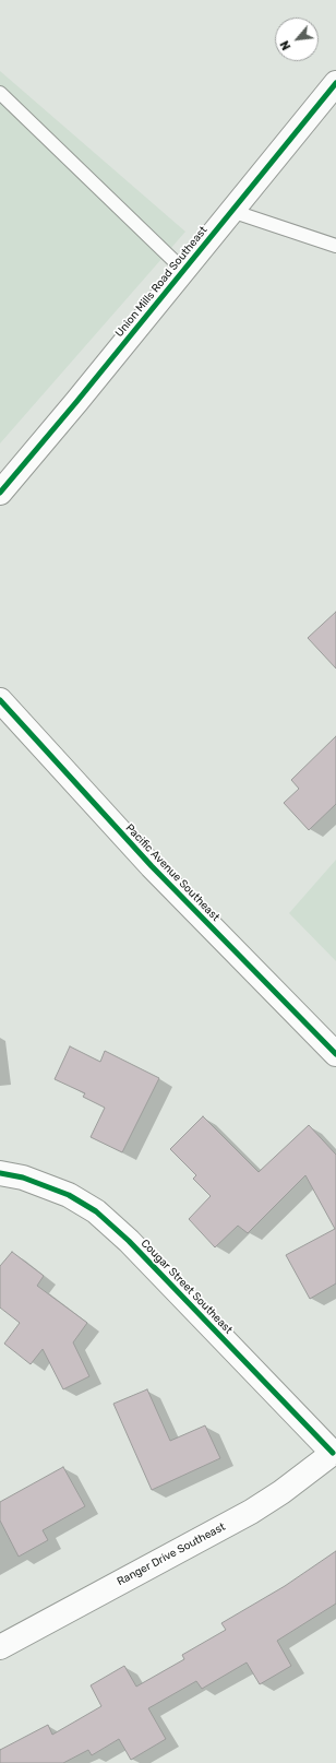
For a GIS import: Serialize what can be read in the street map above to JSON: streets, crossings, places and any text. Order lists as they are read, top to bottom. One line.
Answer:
{"streets":{"street":["Union Mills Road Southeast","Pacific Avenue Southeast","Cougar Street Southeast","Ranger Drive Southeast"]},"crossings":[["Cougar Street Southeast","Ranger Drive Southeast"]],"north":"bottom left"}
